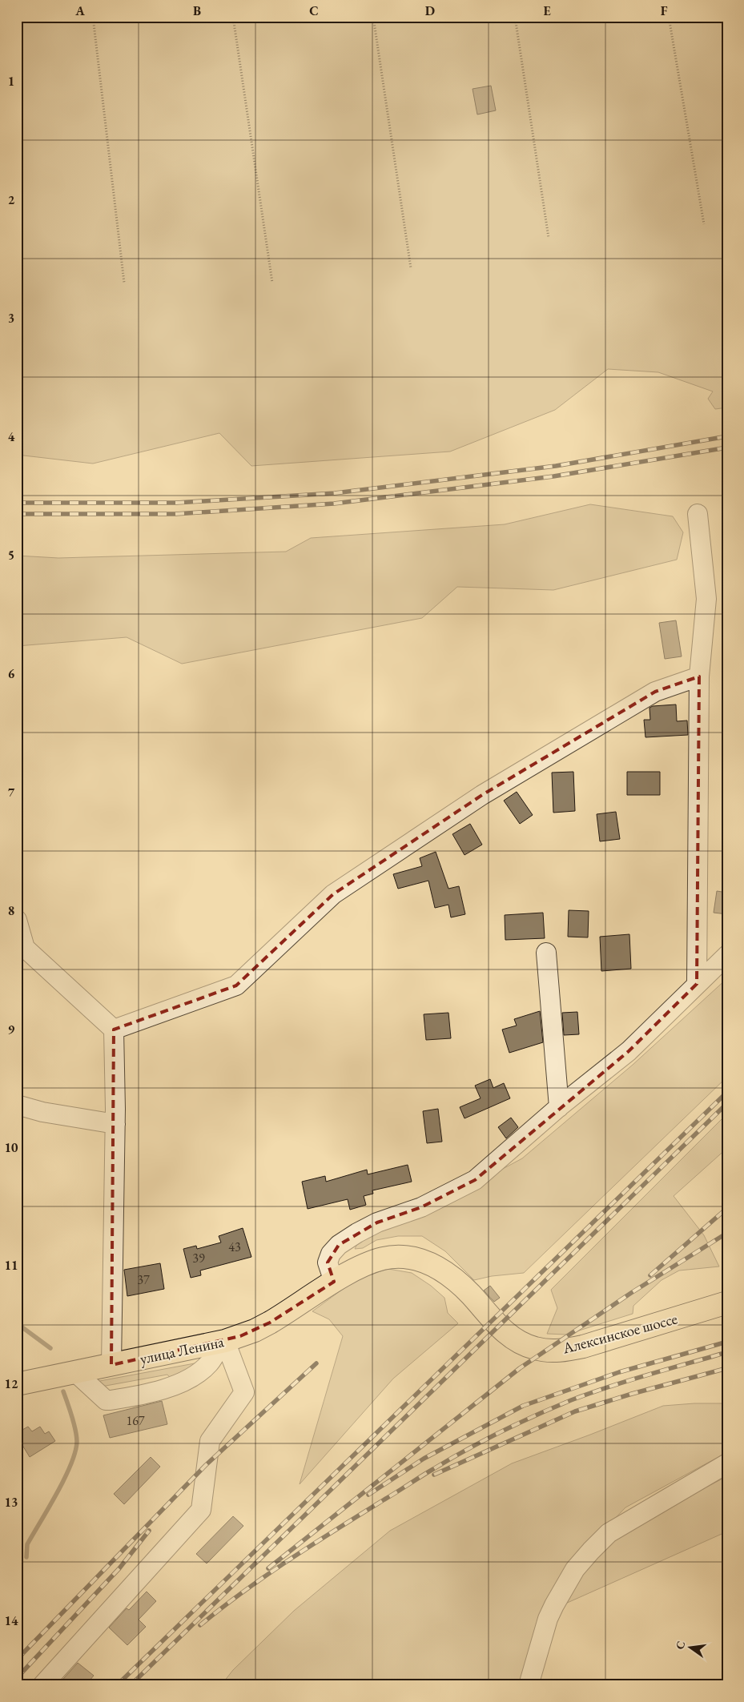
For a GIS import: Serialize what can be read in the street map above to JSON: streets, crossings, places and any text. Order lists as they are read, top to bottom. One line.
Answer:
{"streets":{"main road":["Алексинское шоссе","улица Ленина"]},"crossings":[["Алексинское шоссе","улица Ленина"]],"house_numbers":["43","39","37","167"],"north":"left","grid":{"columns":["A","B","C","D","E","F"],"rows":["1","2","3","4","5","6","7","8","9","10","11","12","13","14"]}}
